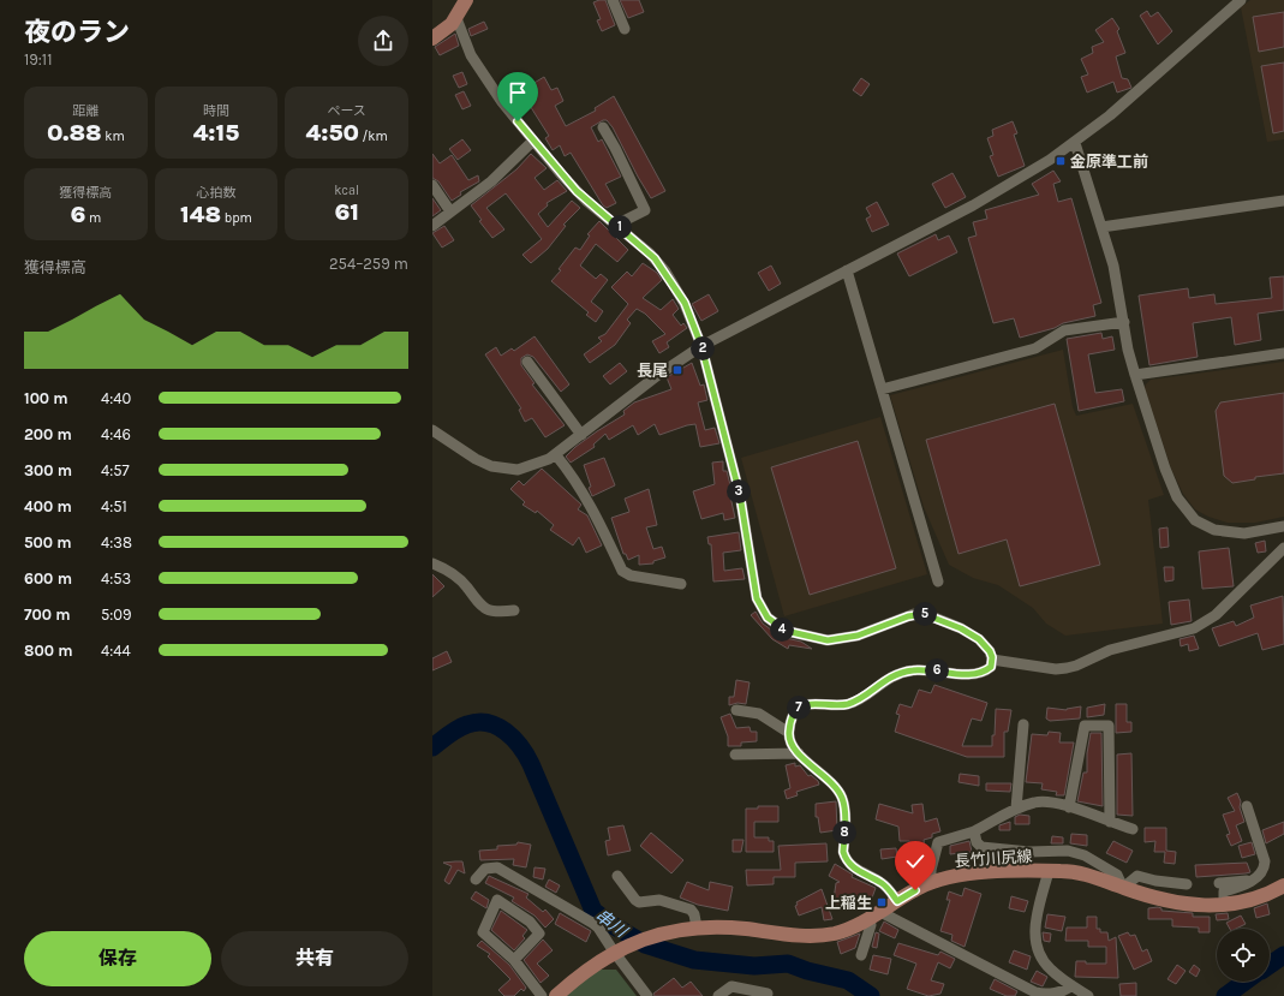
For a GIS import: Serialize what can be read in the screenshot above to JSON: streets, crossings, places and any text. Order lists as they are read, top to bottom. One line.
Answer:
{"streets":{"main road":["長竹川尻線"]},"water":["串川"],"places":{"transit":["金原準工前","長尾","上稲生"]},"page":{"heading":["夜のラン","19:11"],"stats":[["距離","0.88 km"],["時間","4:15"],["ペース","4:50 /km"],["獲得標高","6 m"],["心拍数","148 bpm"],["kcal","61"]],"pins":["1","2","3","5","4","6","7","8"],"chart":["獲得標高","254–259 m"],"list":[{"name":"100 m","note":"4:40"},{"name":"200 m","note":"4:46"},{"name":"300 m","note":"4:57"},{"name":"400 m","note":"4:51"},{"name":"500 m","note":"4:38"},{"name":"600 m","note":"4:53"},{"name":"700 m","note":"5:09"},{"name":"800 m","note":"4:44"}],"buttons":["保存","共有"]}}
